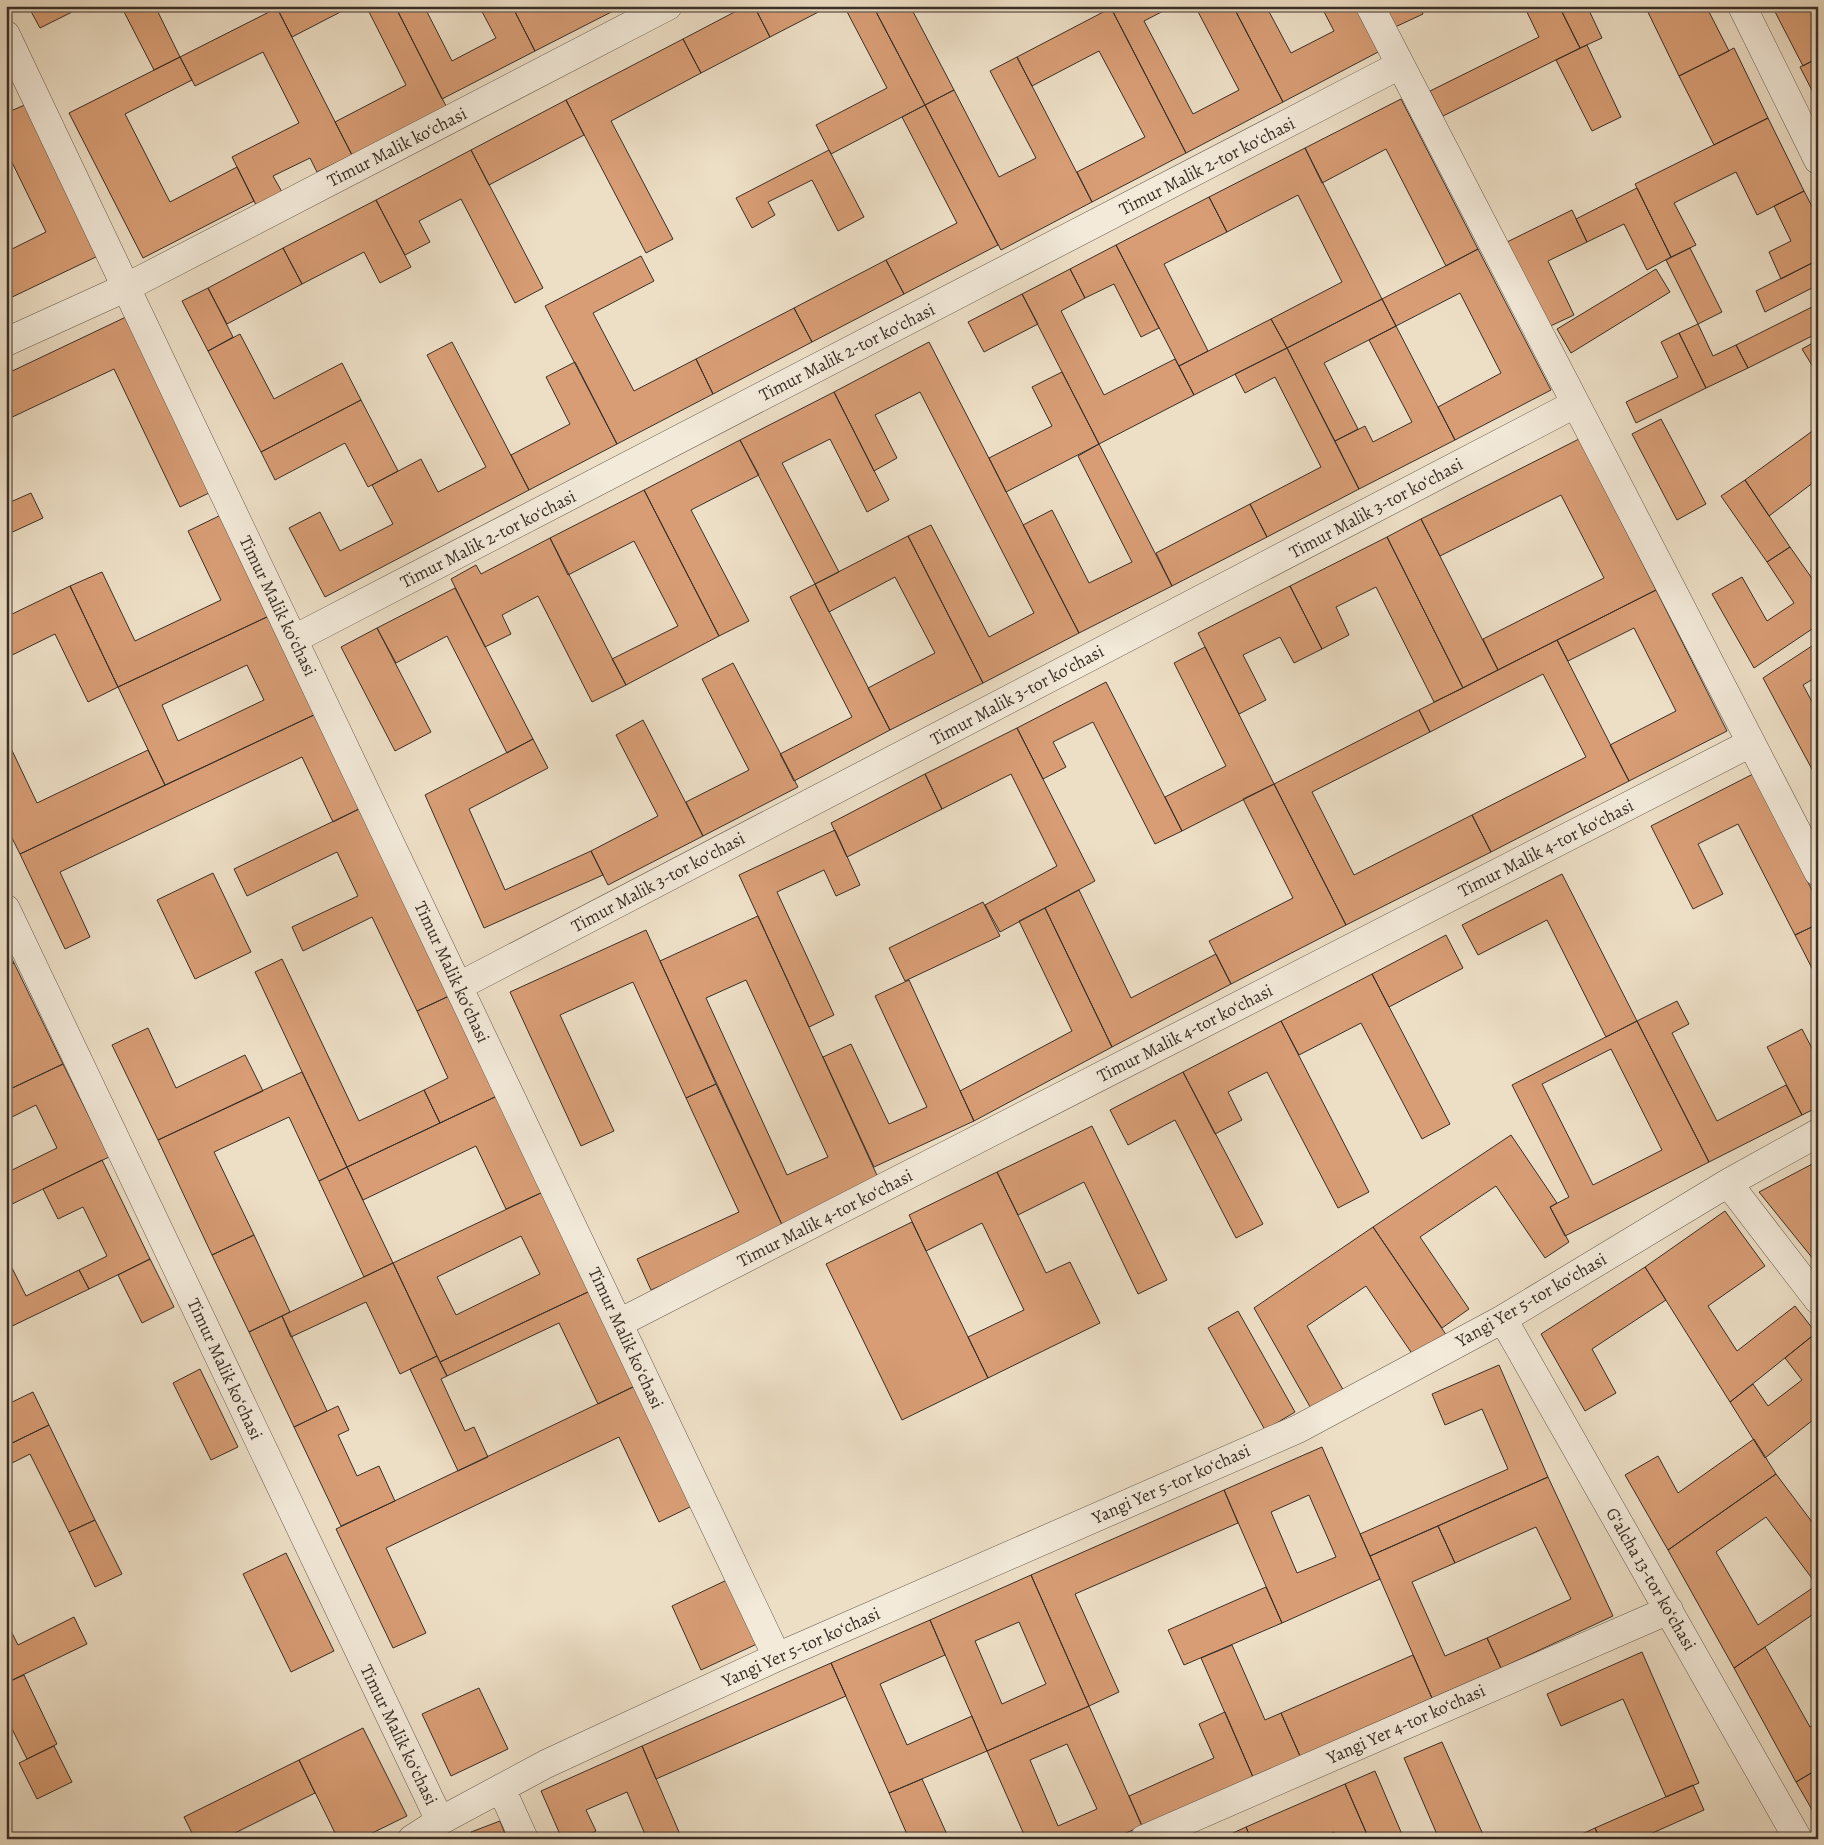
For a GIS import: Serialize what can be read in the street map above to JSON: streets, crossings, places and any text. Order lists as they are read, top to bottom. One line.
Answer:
{"streets":{"street":["Timur Malik koʻchasi","Timur Malik 2-tor koʻchasi","Timur Malik 3-tor koʻchasi","Timur Malik 4-tor koʻchasi","Yangi Yer 5-tor koʻchasi","Gʻalcha 13-tor koʻchasi","Yangi Yer 4-tor koʻchasi"]},"crossings":[["Timur Malik koʻchasi","Timur Malik 2-tor koʻchasi"],["Timur Malik koʻchasi","Timur Malik 3-tor koʻchasi"],["Timur Malik koʻchasi","Timur Malik 4-tor koʻchasi"],["Timur Malik koʻchasi","Yangi Yer 5-tor koʻchasi"],["Yangi Yer 5-tor koʻchasi","Gʻalcha 13-tor koʻchasi"],["Gʻalcha 13-tor koʻchasi","Yangi Yer 4-tor koʻchasi"]]}
